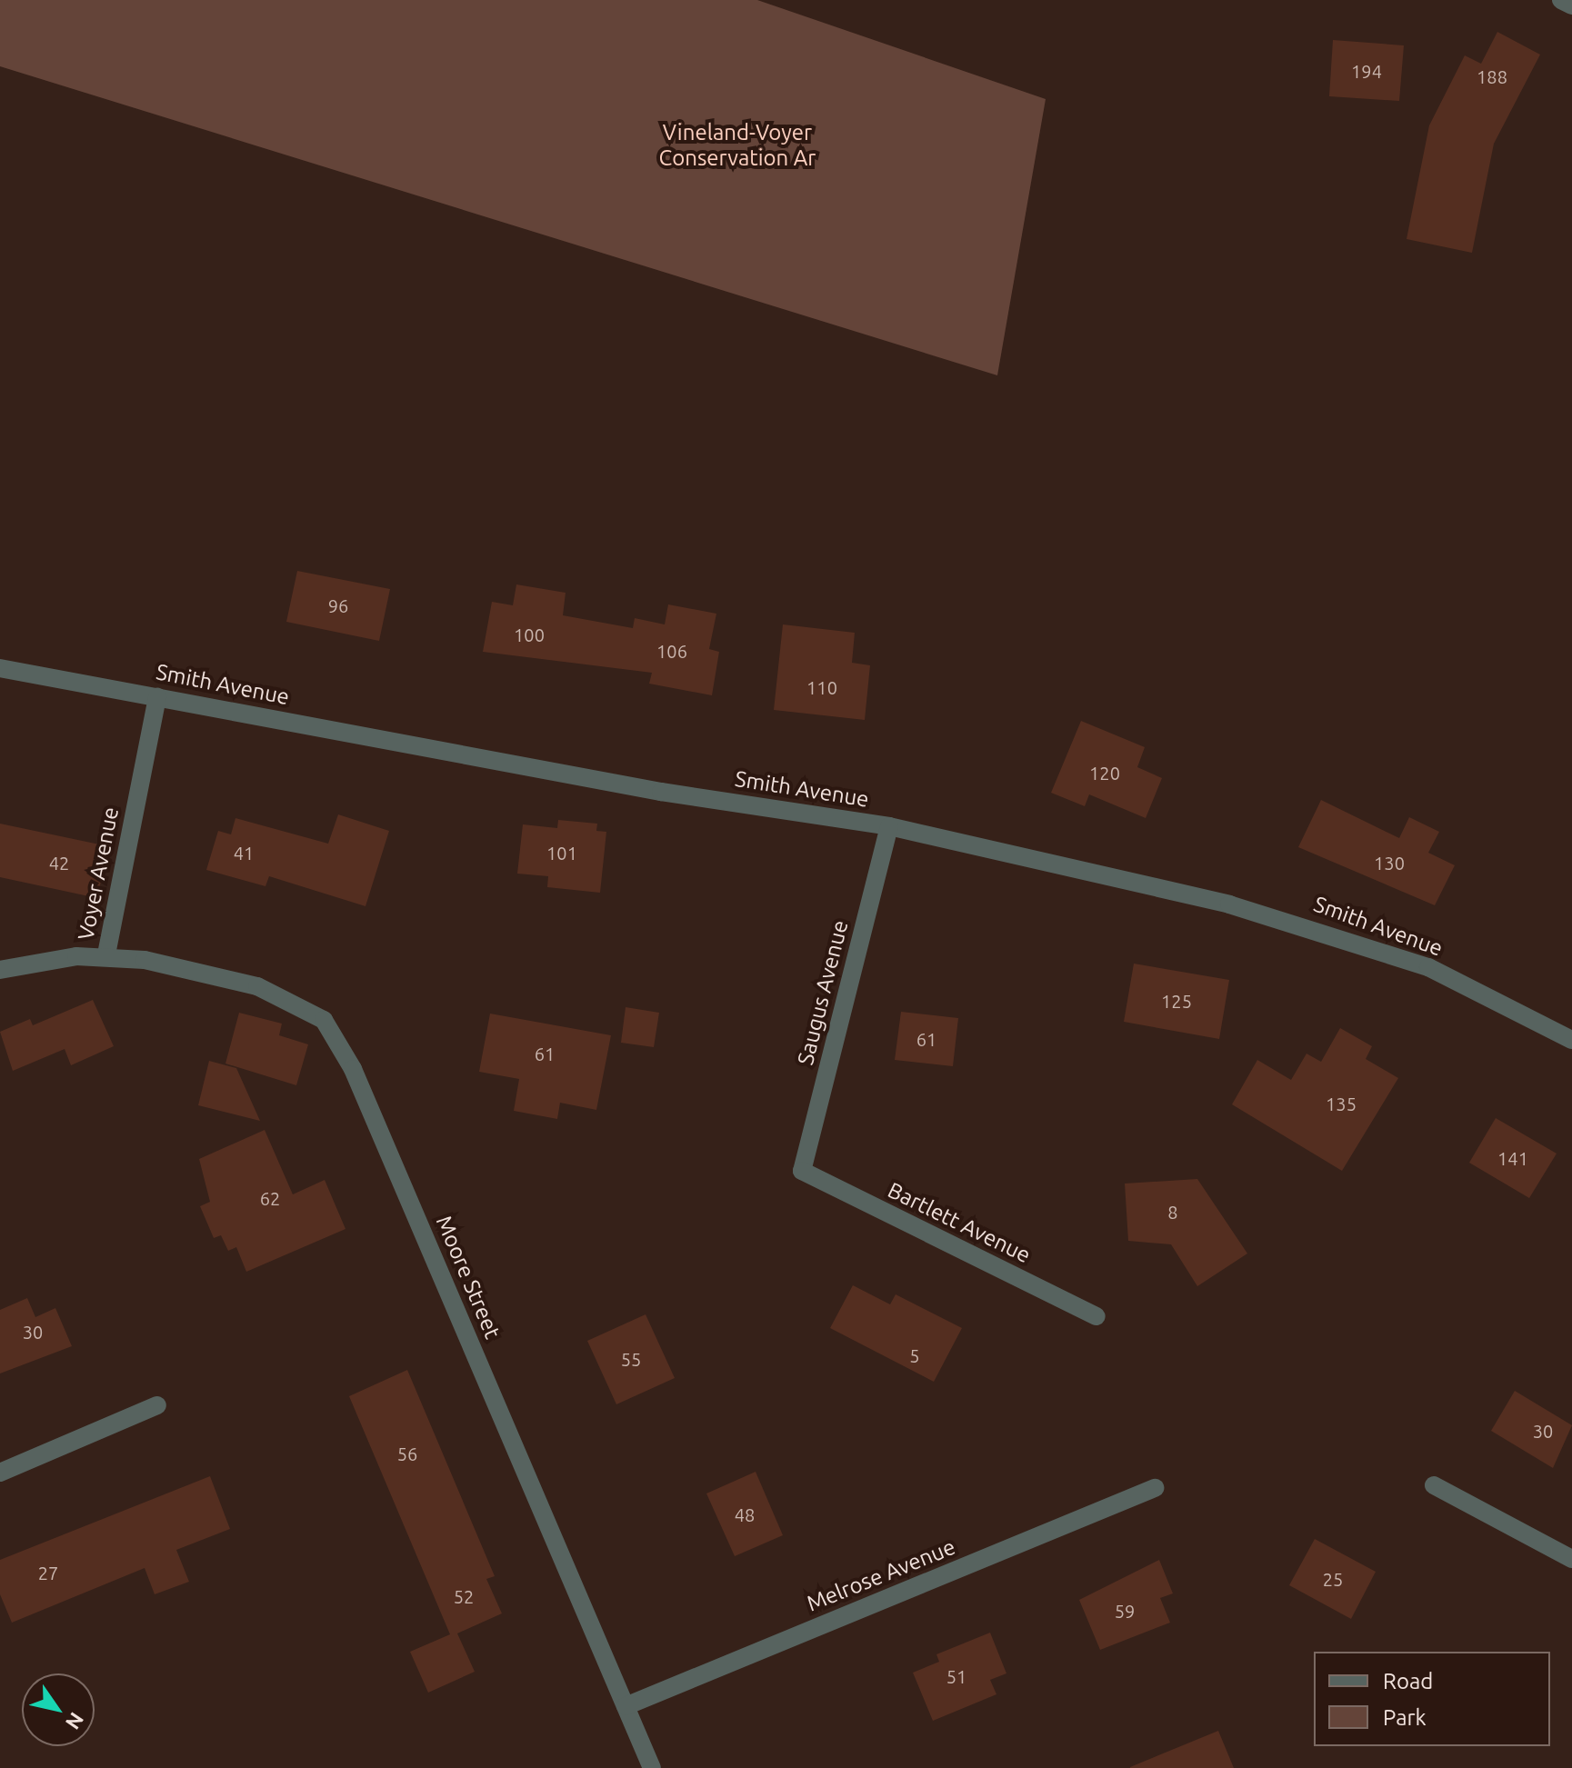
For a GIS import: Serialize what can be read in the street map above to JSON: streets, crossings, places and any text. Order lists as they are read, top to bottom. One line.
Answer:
{"streets":{"street":["Smith Avenue","Voyer Avenue","Saugus Avenue","Bartlett Avenue","Moore Street","Melrose Avenue"]},"crossings":[["Smith Avenue","Voyer Avenue"],["Smith Avenue","Saugus Avenue"],["Voyer Avenue","Moore Street"],["Saugus Avenue","Bartlett Avenue"],["Moore Street","Melrose Avenue"]],"parks":["Vineland-Voyer Conservation Ar"],"house_numbers":["194","188","96","100","106","110","120","41","101","42","130","125","61","61","135","141","62","8","30","5","55","30","56","48","27","25","52","59","51"],"legend":["Road","Park"],"north":"bottom right"}
